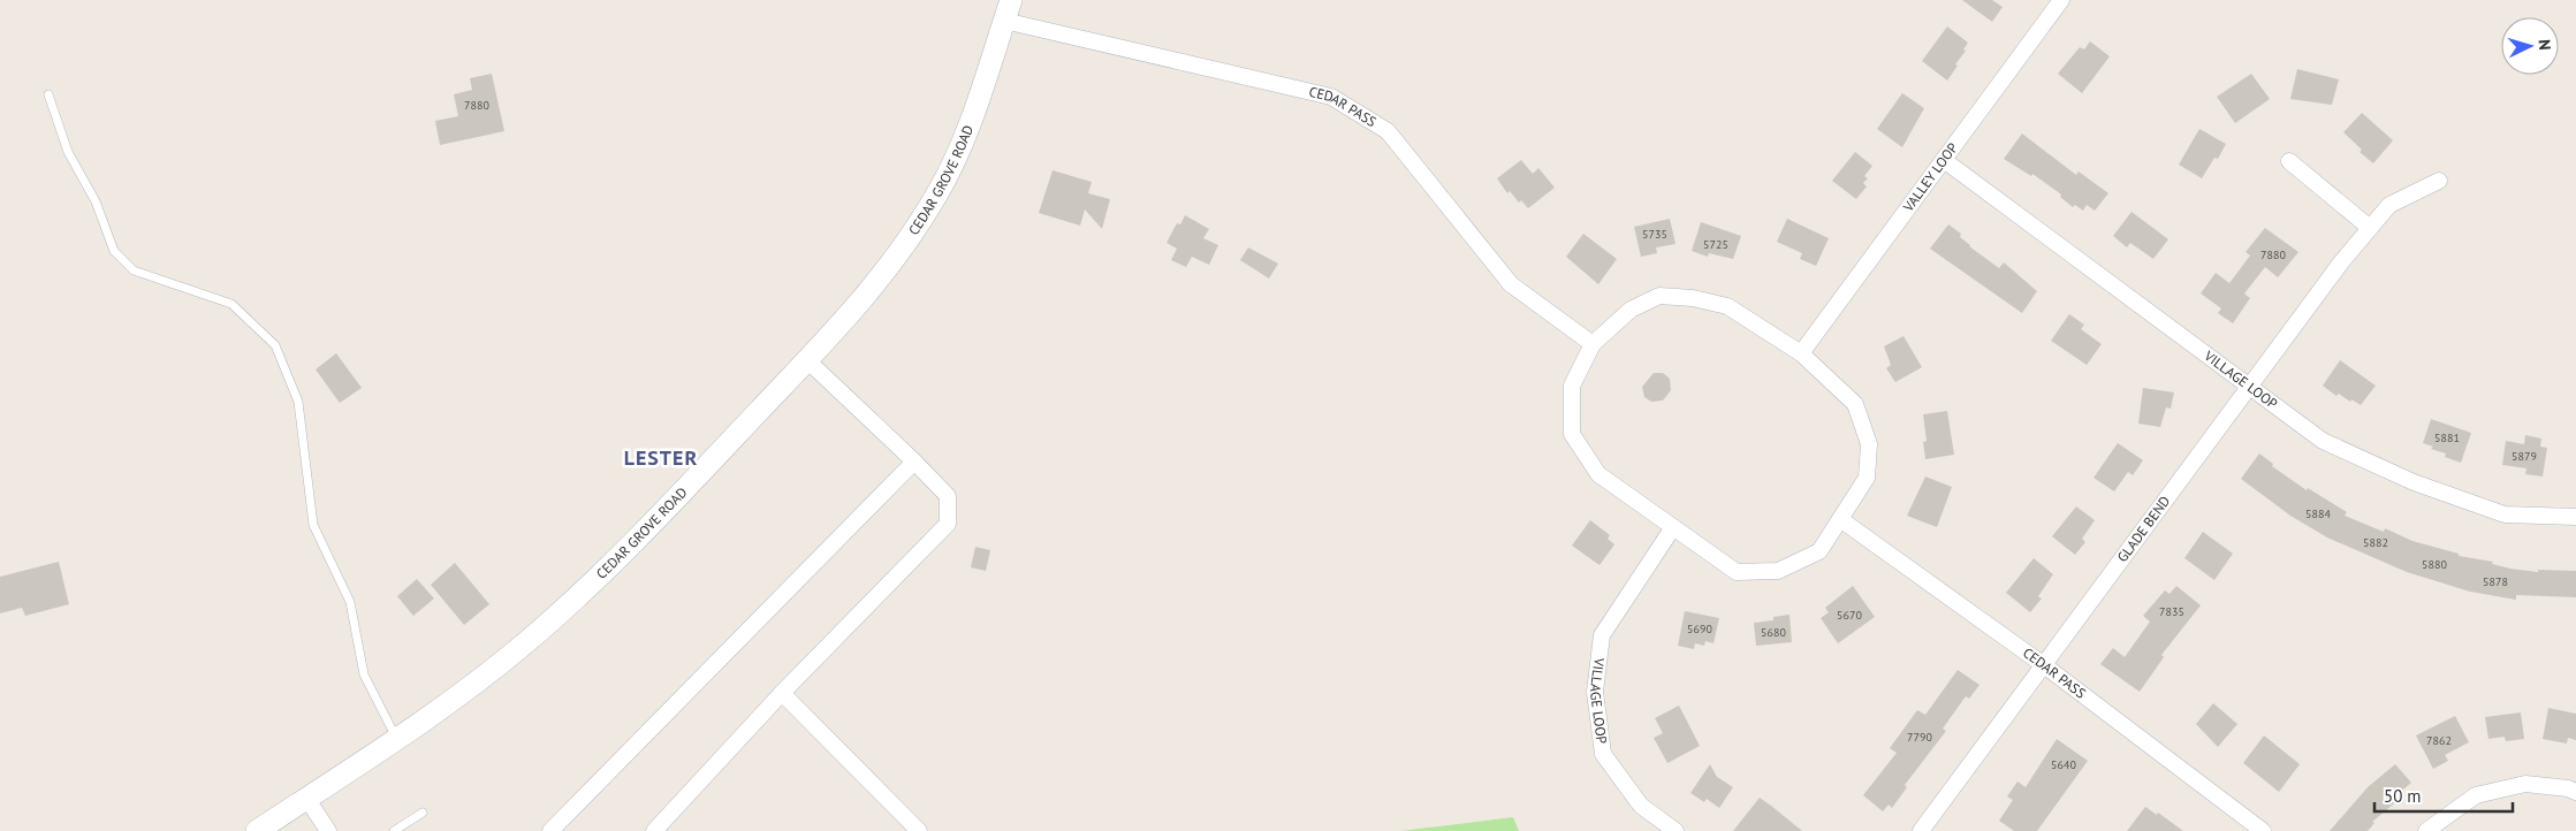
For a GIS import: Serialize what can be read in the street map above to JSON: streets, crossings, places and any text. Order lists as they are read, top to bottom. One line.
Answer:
{"streets":{"main road":["CEDAR GROVE ROAD"],"street":["CEDAR PASS","VALLEY LOOP","VILLAGE LOOP","GLADE BEND"]},"crossings":[["CEDAR PASS","CEDAR GROVE ROAD"],["CEDAR PASS","GLADE BEND"],["VALLEY LOOP","VILLAGE LOOP"],["VILLAGE LOOP","GLADE BEND"]],"districts":["LESTER"],"house_numbers":["7880","5735","5725","7880","5881","5879","5884","5882","5880","5878","7835","5670","5690","5680","7790","7862","5640"],"scale_bar":"50 m","north":"right"}
